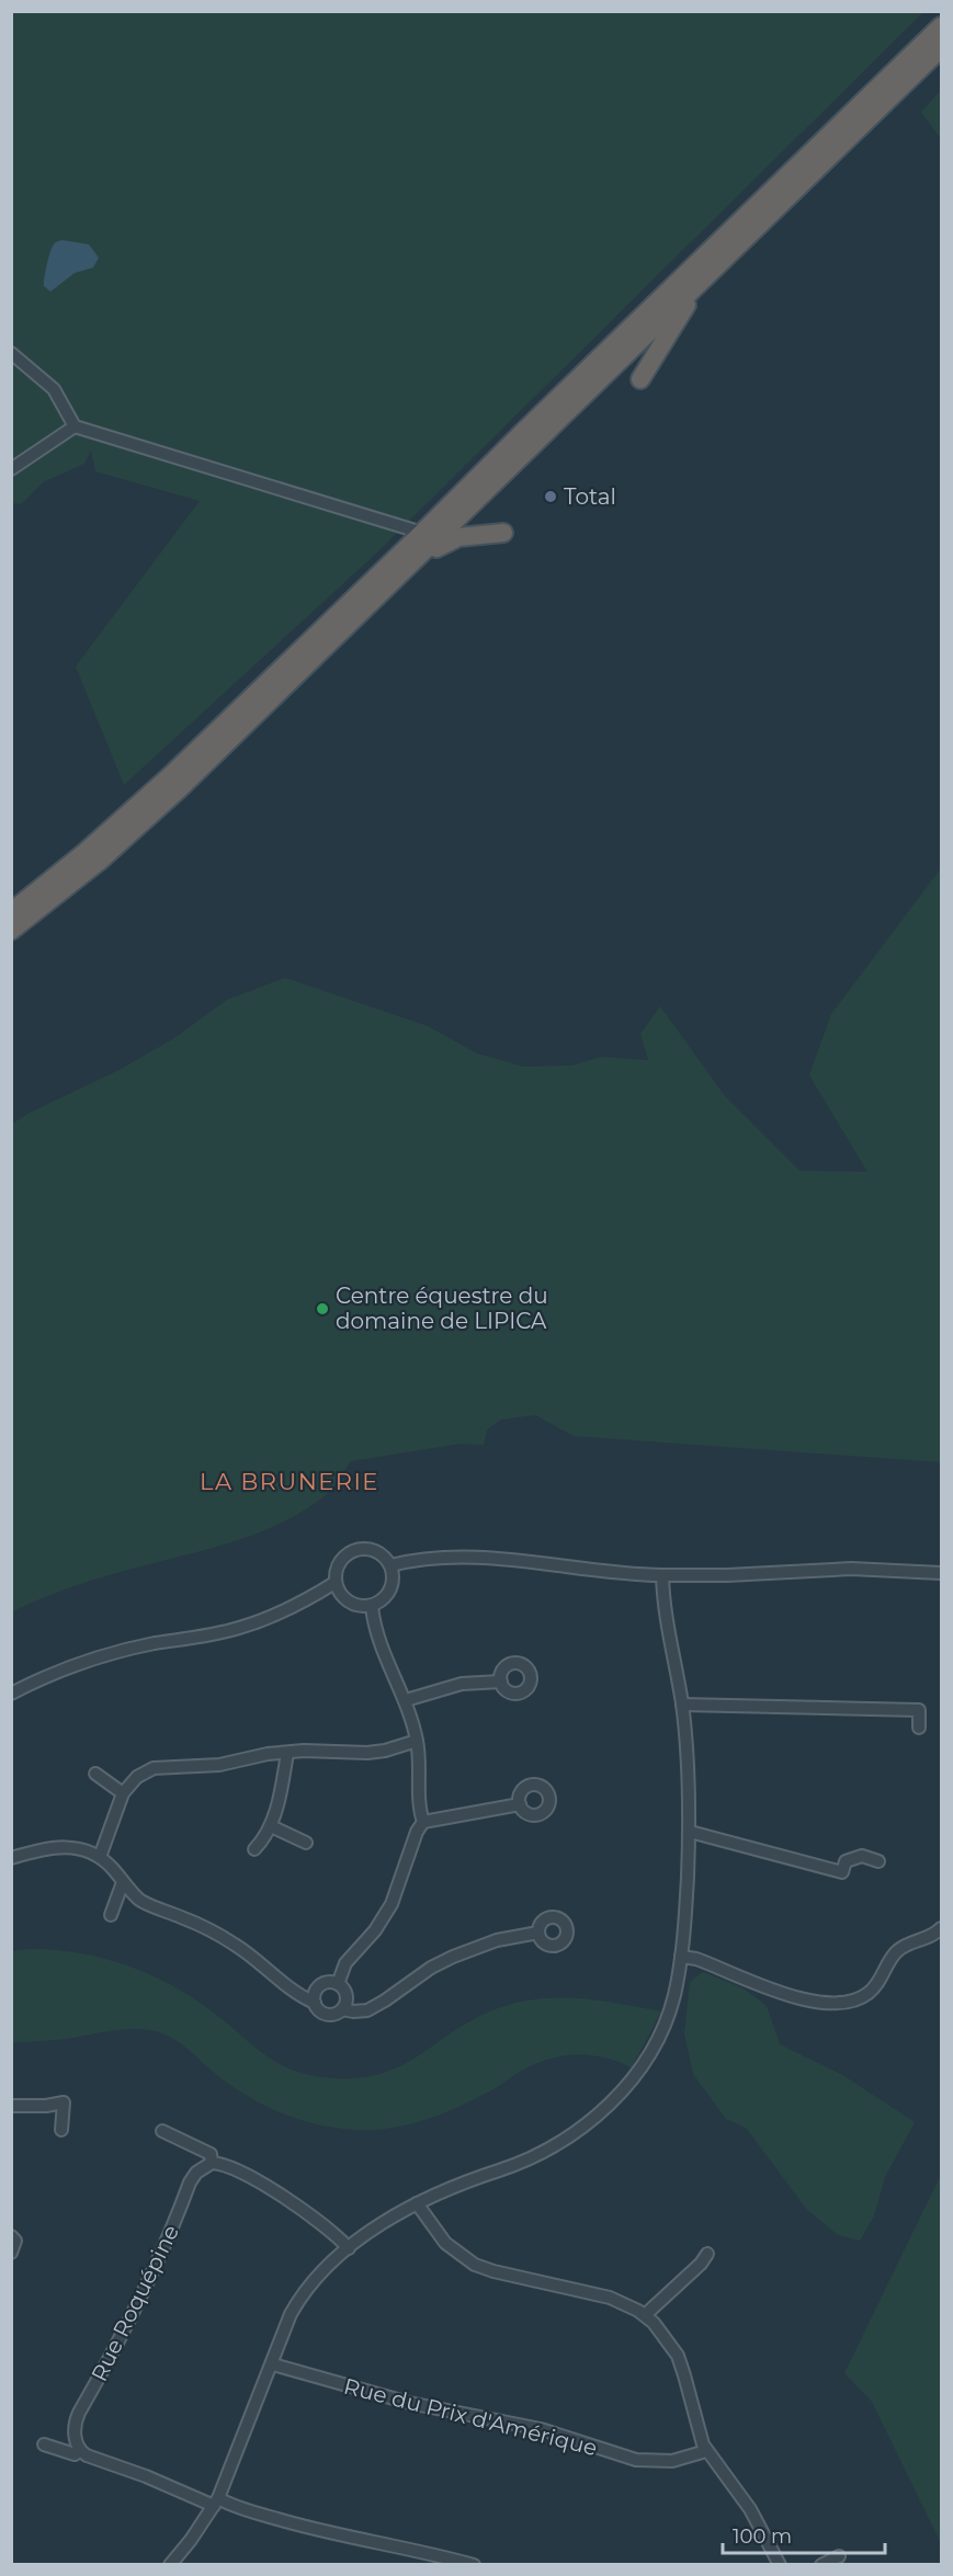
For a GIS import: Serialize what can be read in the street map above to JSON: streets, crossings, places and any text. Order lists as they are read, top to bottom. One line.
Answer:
{"streets":{"street":["Rue Roquépine","Rue du Prix d'Amérique"]},"districts":["LA BRUNERIE"],"places":["Total","Centre équestre du domaine de LIPICA"],"scale_bar":"100 m"}
